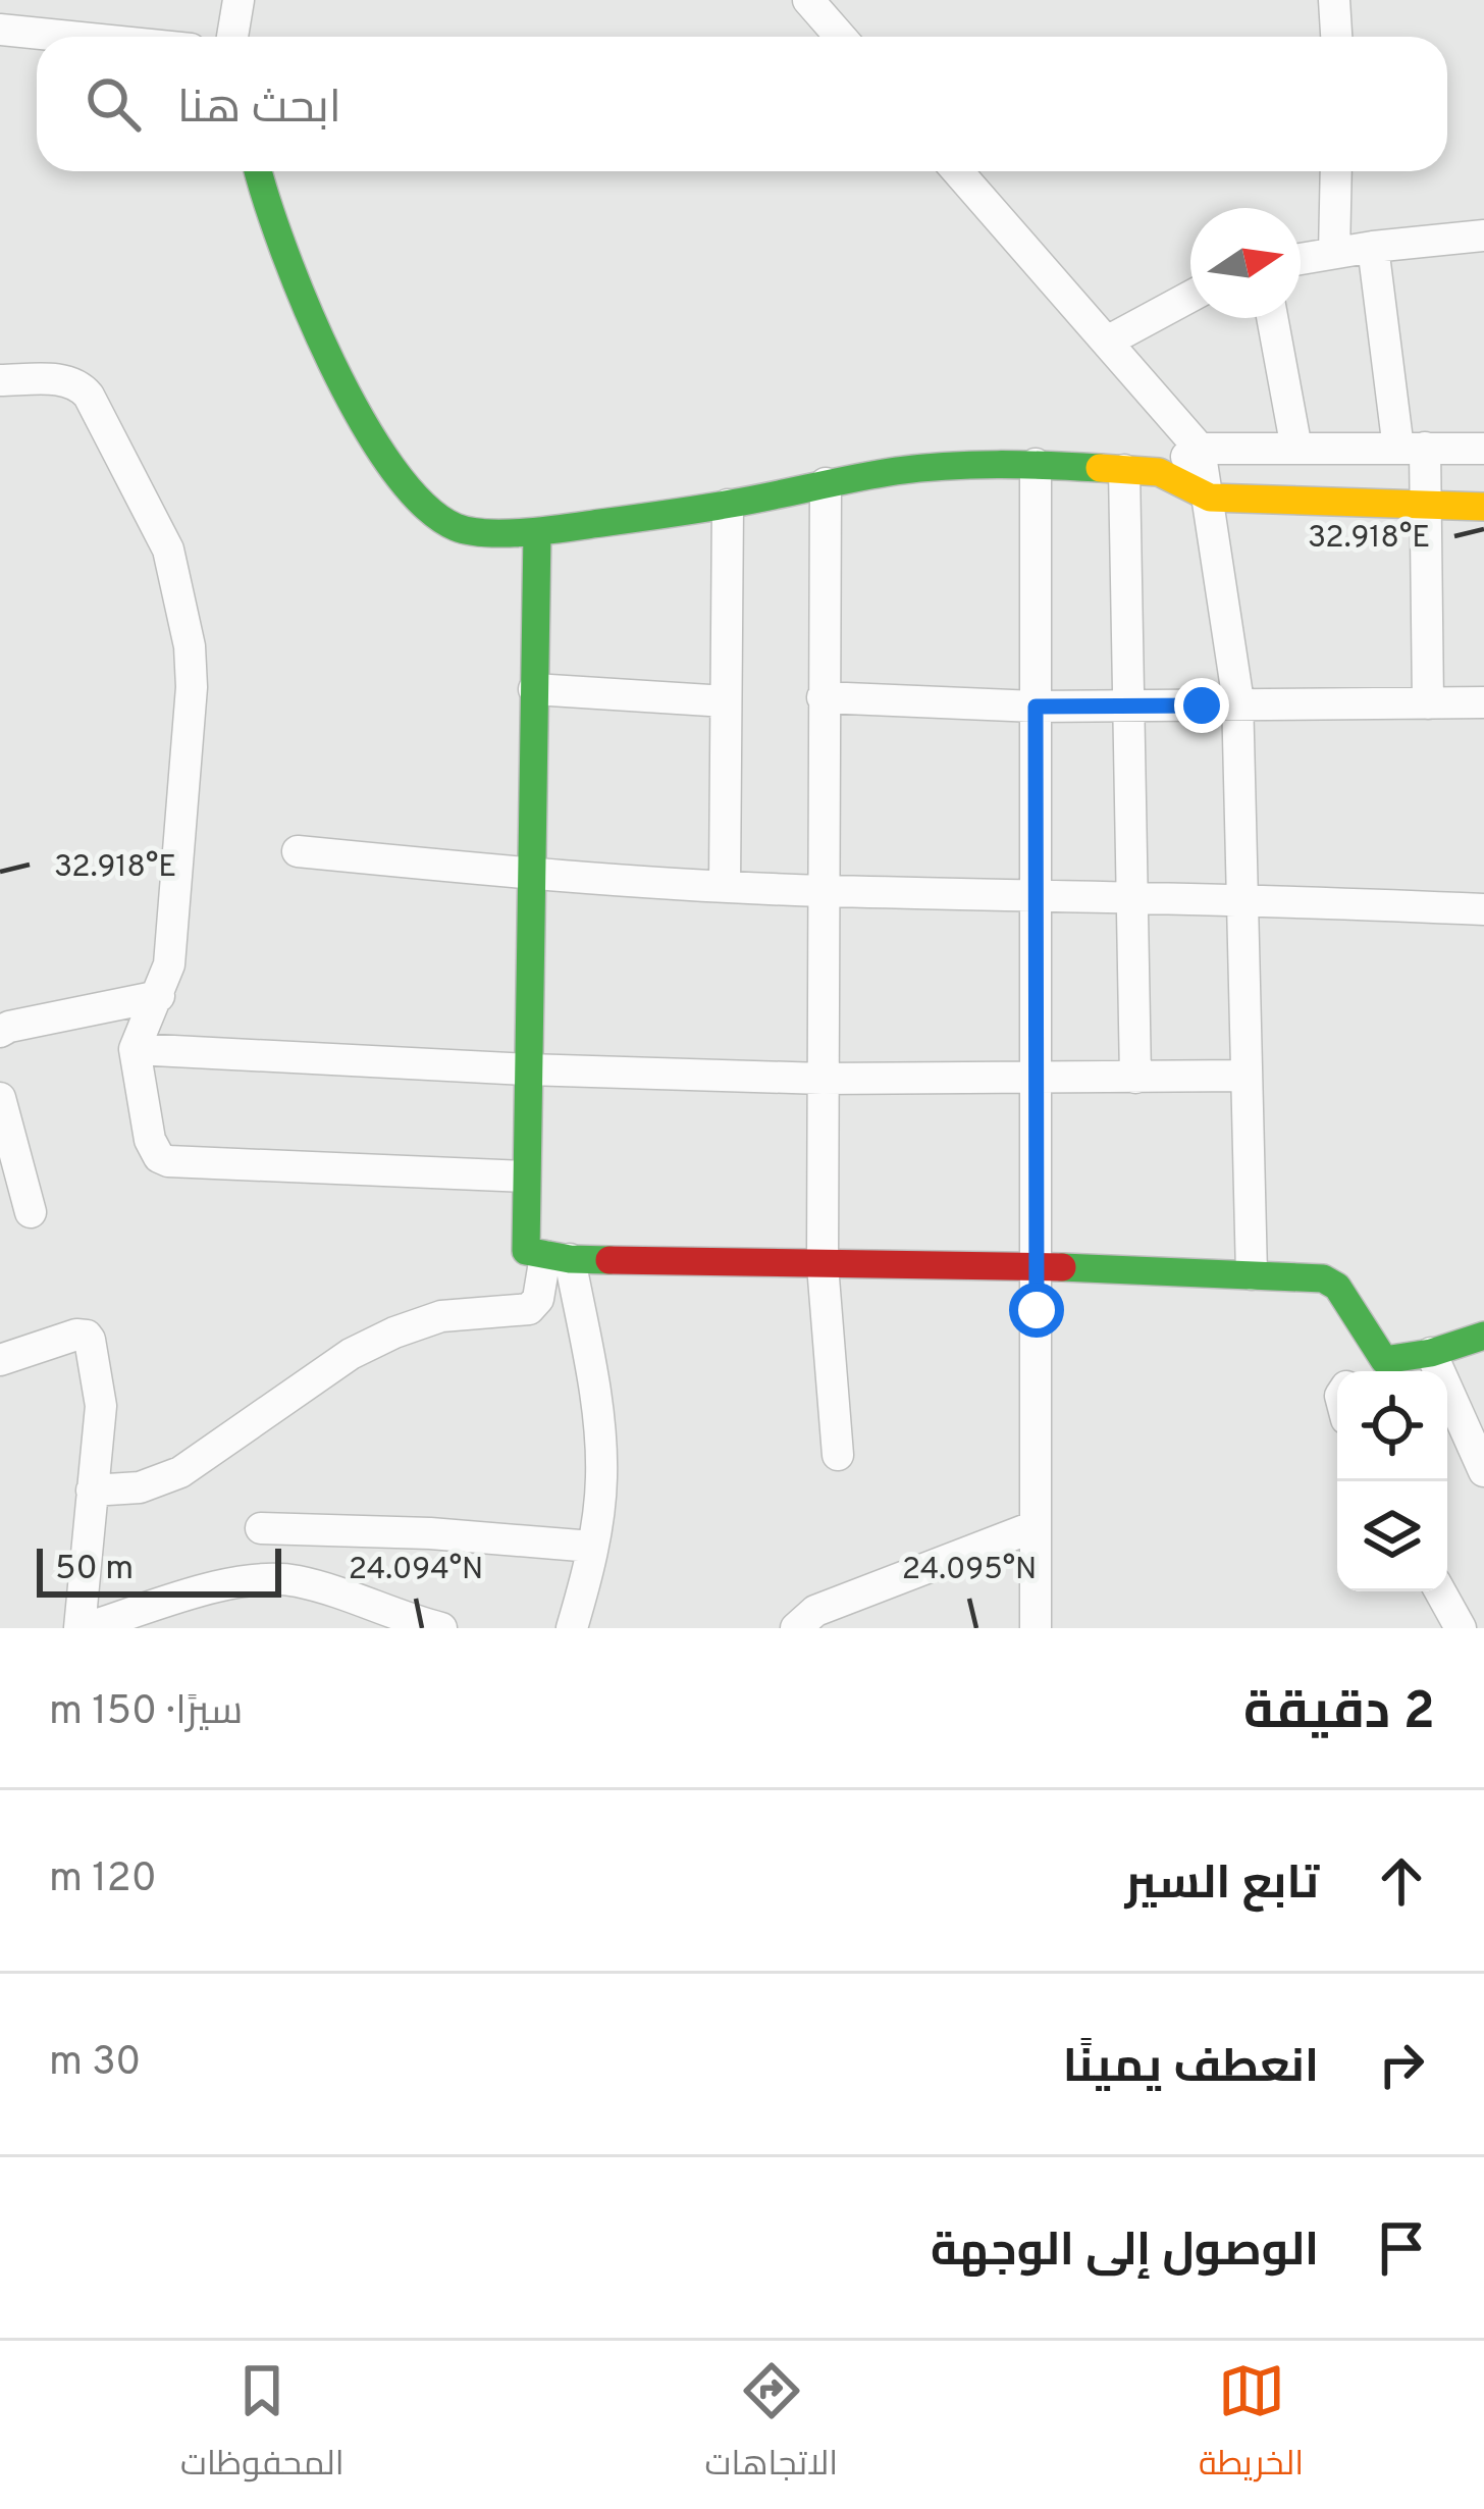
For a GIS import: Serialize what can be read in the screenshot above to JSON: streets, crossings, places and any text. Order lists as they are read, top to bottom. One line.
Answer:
{"scale_bar":"50 m","north":"right","page":{"search":"ابحث هنا","scale":"50 m","heading":["2 دقيقة","سيرًا · 150 m"],"list":[["تابع السير","120 m"],["انعطف يمينًا","30 m"],"الوصول إلى الوجهة"],"nav":["الخريطة","الاتجاهات","المحفوظات"]},"coordinates":["32.918°E","24.094°N","24.095°N"]}
